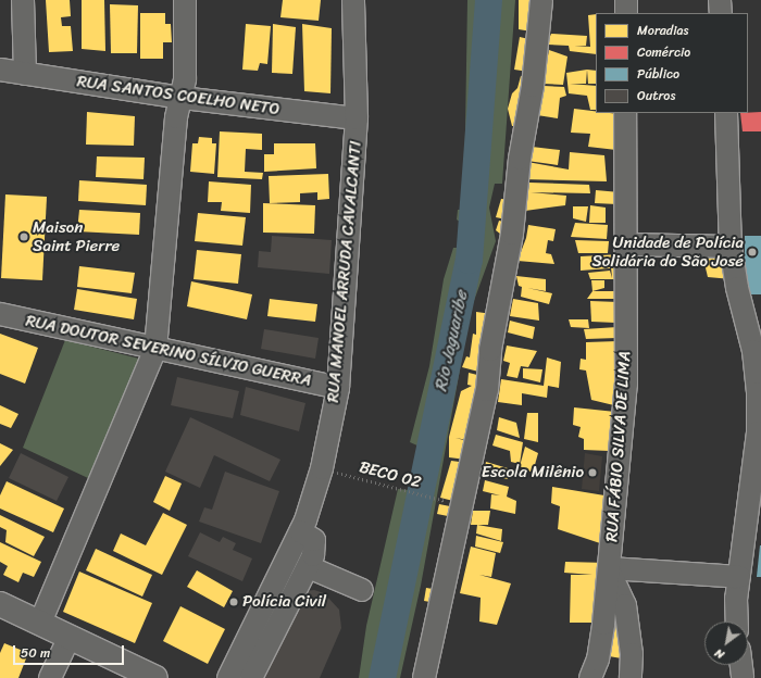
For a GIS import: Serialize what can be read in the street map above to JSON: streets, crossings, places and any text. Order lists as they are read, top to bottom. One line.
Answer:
{"streets":{"street":["RUA SANTOS COELHO NETO","RUA MANOEL ARRUDA CAVALCANTI","RUA DOUTOR SEVERINO SÍLVIO GUERRA","RUA FÁBIO SILVA DE LIMA"],"path":["BECO 02"]},"crossings":[["RUA SANTOS COELHO NETO","RUA MANOEL ARRUDA CAVALCANTI"],["RUA MANOEL ARRUDA CAVALCANTI","RUA DOUTOR SEVERINO SÍLVIO GUERRA"],["RUA MANOEL ARRUDA CAVALCANTI","BECO 02"]],"water":["Rio Jaguaribe"],"places":["Maison Saint Pierre","Unidade de Polícia Solidária do São José","Escola Milênio","Polícia Civil"],"legend":["Moradias","Comércio","Público","Outros"],"scale_bar":"50 m","north":"bottom left"}
